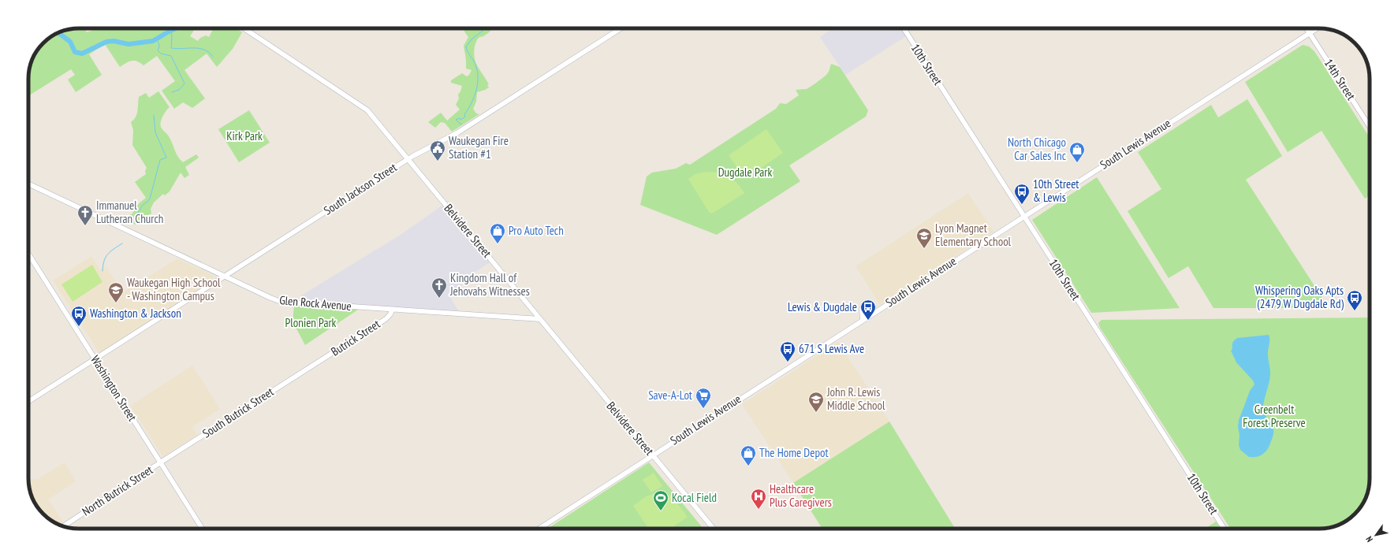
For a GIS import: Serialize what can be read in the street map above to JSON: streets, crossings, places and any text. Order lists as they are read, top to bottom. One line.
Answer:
{"streets":{"street":["10th Street","14th Street","South Lewis Avenue","South Jackson Street","Belvidere Street","Glen Rock Avenue","Butrick Street","Washington Street","South Butrick Street","North Butrick Street"]},"crossings":[["10th Street","South Lewis Avenue"],["14th Street","South Lewis Avenue"],["South Lewis Avenue","Belvidere Street"],["South Jackson Street","Belvidere Street"],["South Jackson Street","Glen Rock Avenue"],["South Jackson Street","Washington Street"],["Belvidere Street","Glen Rock Avenue"],["Glen Rock Avenue","Butrick Street"],["Butrick Street","South Butrick Street"],["Washington Street","South Butrick Street"],["Washington Street","North Butrick Street"],["South Butrick Street","North Butrick Street"]],"parks":["Kirk Park","Dugdale Park","Plonien Park","Greenbelt Forest Preserve"],"places":{"public building":["Waukegan Fire Station #1"],"shop":["North Chicago Car Sales Inc","Pro Auto Tech","The Home Depot"],"bus stop":["10th Street & Lewis","Whispering Oaks Apts (2479 W Dugdale Rd)","Lewis & Dugdale","Washington & Jackson","671 S Lewis Ave"],"church":["Immanuel Lutheran Church","Kingdom Hall of Jehovahs Witnesses"],"school or university":["Lyon Magnet Elementary School","Waukegan High School - Washington Campus","John R. Lewis Middle School"],"supermarket":["Save-A-Lot"],"hospital":["Healthcare Plus Caregivers"],"sports":["Kocal Field"]},"north":"bottom left"}
